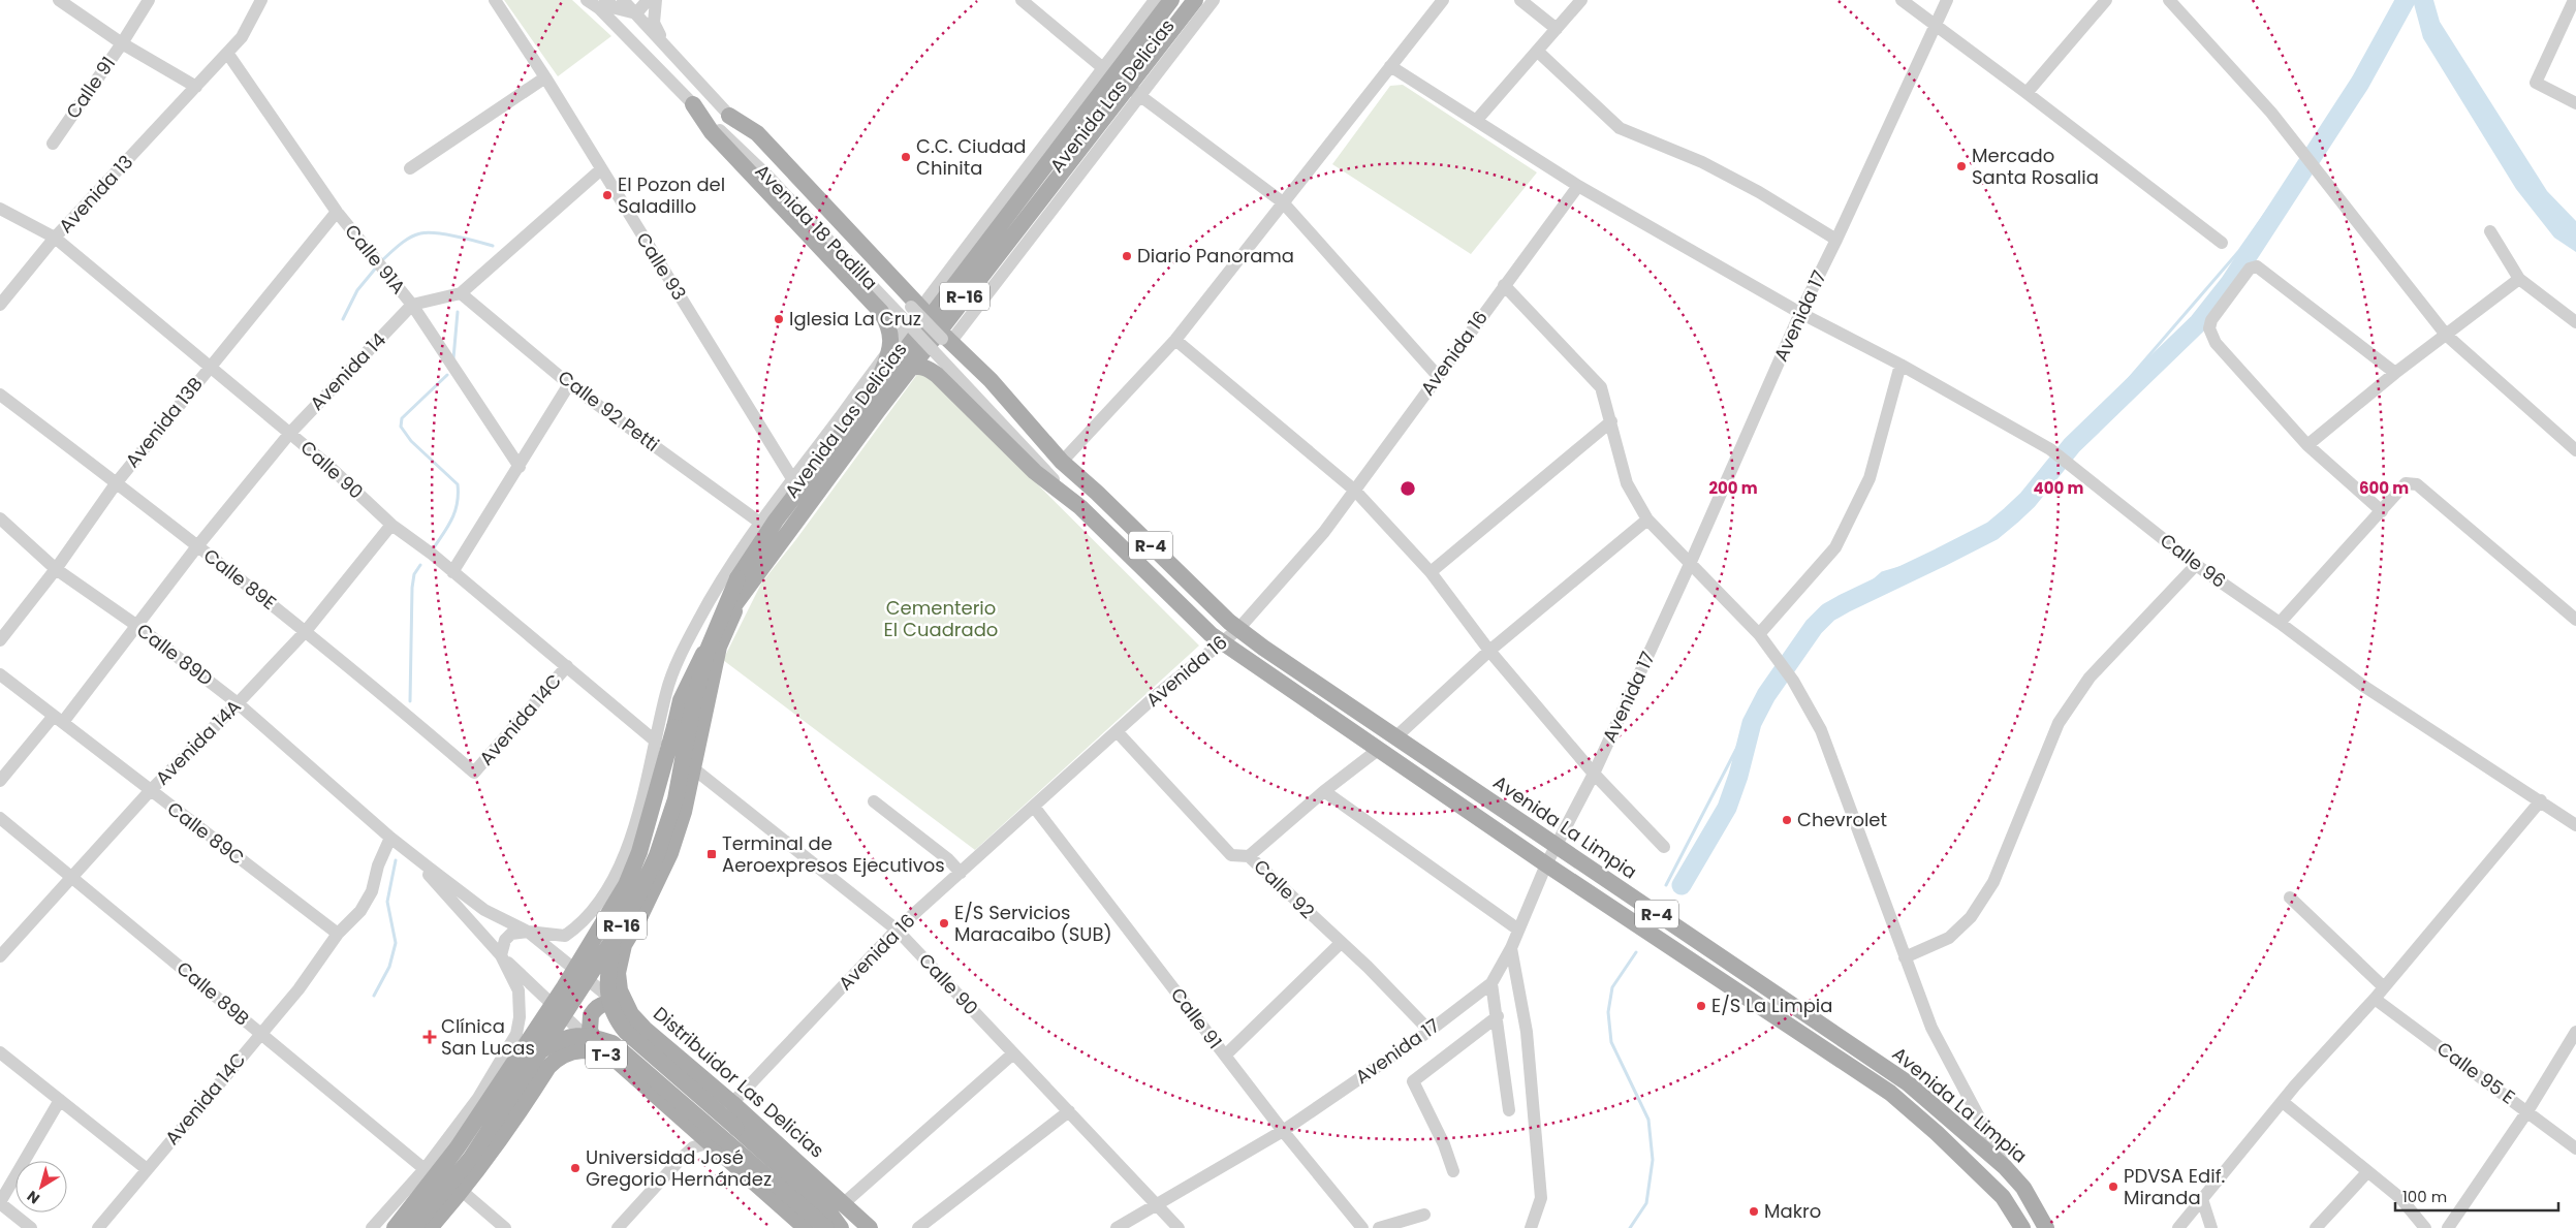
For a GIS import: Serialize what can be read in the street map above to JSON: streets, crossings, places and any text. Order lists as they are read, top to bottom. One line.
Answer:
{"streets":{"main road":["Avenida Las Delicias","R-16","R-4","Avenida La Limpia","T-3","Distribuidor Las Delicias"],"street":["Calle 91","Avenida 13","Avenida 18 Padilla","Calle 91A","Calle 93","Avenida 17","Avenida 16","Avenida 14","Calle 92 Petti","Avenida 13B","Calle 90","Calle 96","Calle 89E","Calle 89D","Avenida 14C","Avenida 14A","Calle 89C","Calle 92","Calle 89B","Calle 95 E"]},"crossings":[["Calle 91","Avenida 17"],["Calle 91","Avenida 16"],["Avenida Las Delicias","Calle 93"],["Avenida Las Delicias","R-16"],["Avenida Las Delicias","Calle 92 Petti"],["Avenida Las Delicias","Distribuidor Las Delicias"],["Avenida 13","Calle 90"],["Avenida 18 Padilla","R-4"],["Calle 91A","Avenida 14"],["Calle 91A","Avenida 13B"],["R-16","Calle 92 Petti"],["R-16","Calle 90"],["R-16","Distribuidor Las Delicias"],["Avenida 17","Calle 90"],["Avenida 17","Calle 96"],["Avenida 17","Avenida La Limpia"],["Avenida 17","Calle 92"],["Avenida 16","Calle 90"],["Avenida 16","R-4"],["Avenida 16","Calle 96"],["Avenida 16","Avenida La Limpia"],["Avenida 16","Calle 92"],["Avenida 16","Distribuidor Las Delicias"],["Avenida 14","Calle 90"],["Avenida 14","Calle 89E"],["Avenida 14","Calle 89D"],["Avenida 14","Calle 89C"],["Avenida 13B","Calle 90"],["Avenida 13B","Calle 89E"],["Avenida 13B","Calle 89D"],["Calle 90","Avenida 14C"],["Calle 90","Avenida 14A"],["Calle 90","Distribuidor Las Delicias"],["R-4","Avenida La Limpia"],["Calle 89E","Avenida 14C"],["Calle 89E","Avenida 14A"],["Calle 89D","Avenida 14C"],["Calle 89D","Avenida 14A"],["Avenida 14C","Calle 89C"],["Avenida 14C","Calle 89B"],["Avenida 14A","Calle 89C"],["Avenida 14A","Calle 89B"]],"parks":["Cementerio El Cuadrado"],"places":{"other":["C.C. Ciudad Chinita","Mercado Santa Rosalia","El Pozon del Saladillo","Diario Panorama","Iglesia La Cruz","Chevrolet","E/S Servicios Maracaibo (SUB)","E/S La Limpia","Universidad José Gregorio Hernández","PDVSA Edif. Miranda","Makro"],"transit":["Terminal de Aeroexpresos Ejecutivos"],"health":["Clínica San Lucas"]},"scale_bar":"100 m","north":"bottom left","rings":["200 m","400 m","600 m"]}
